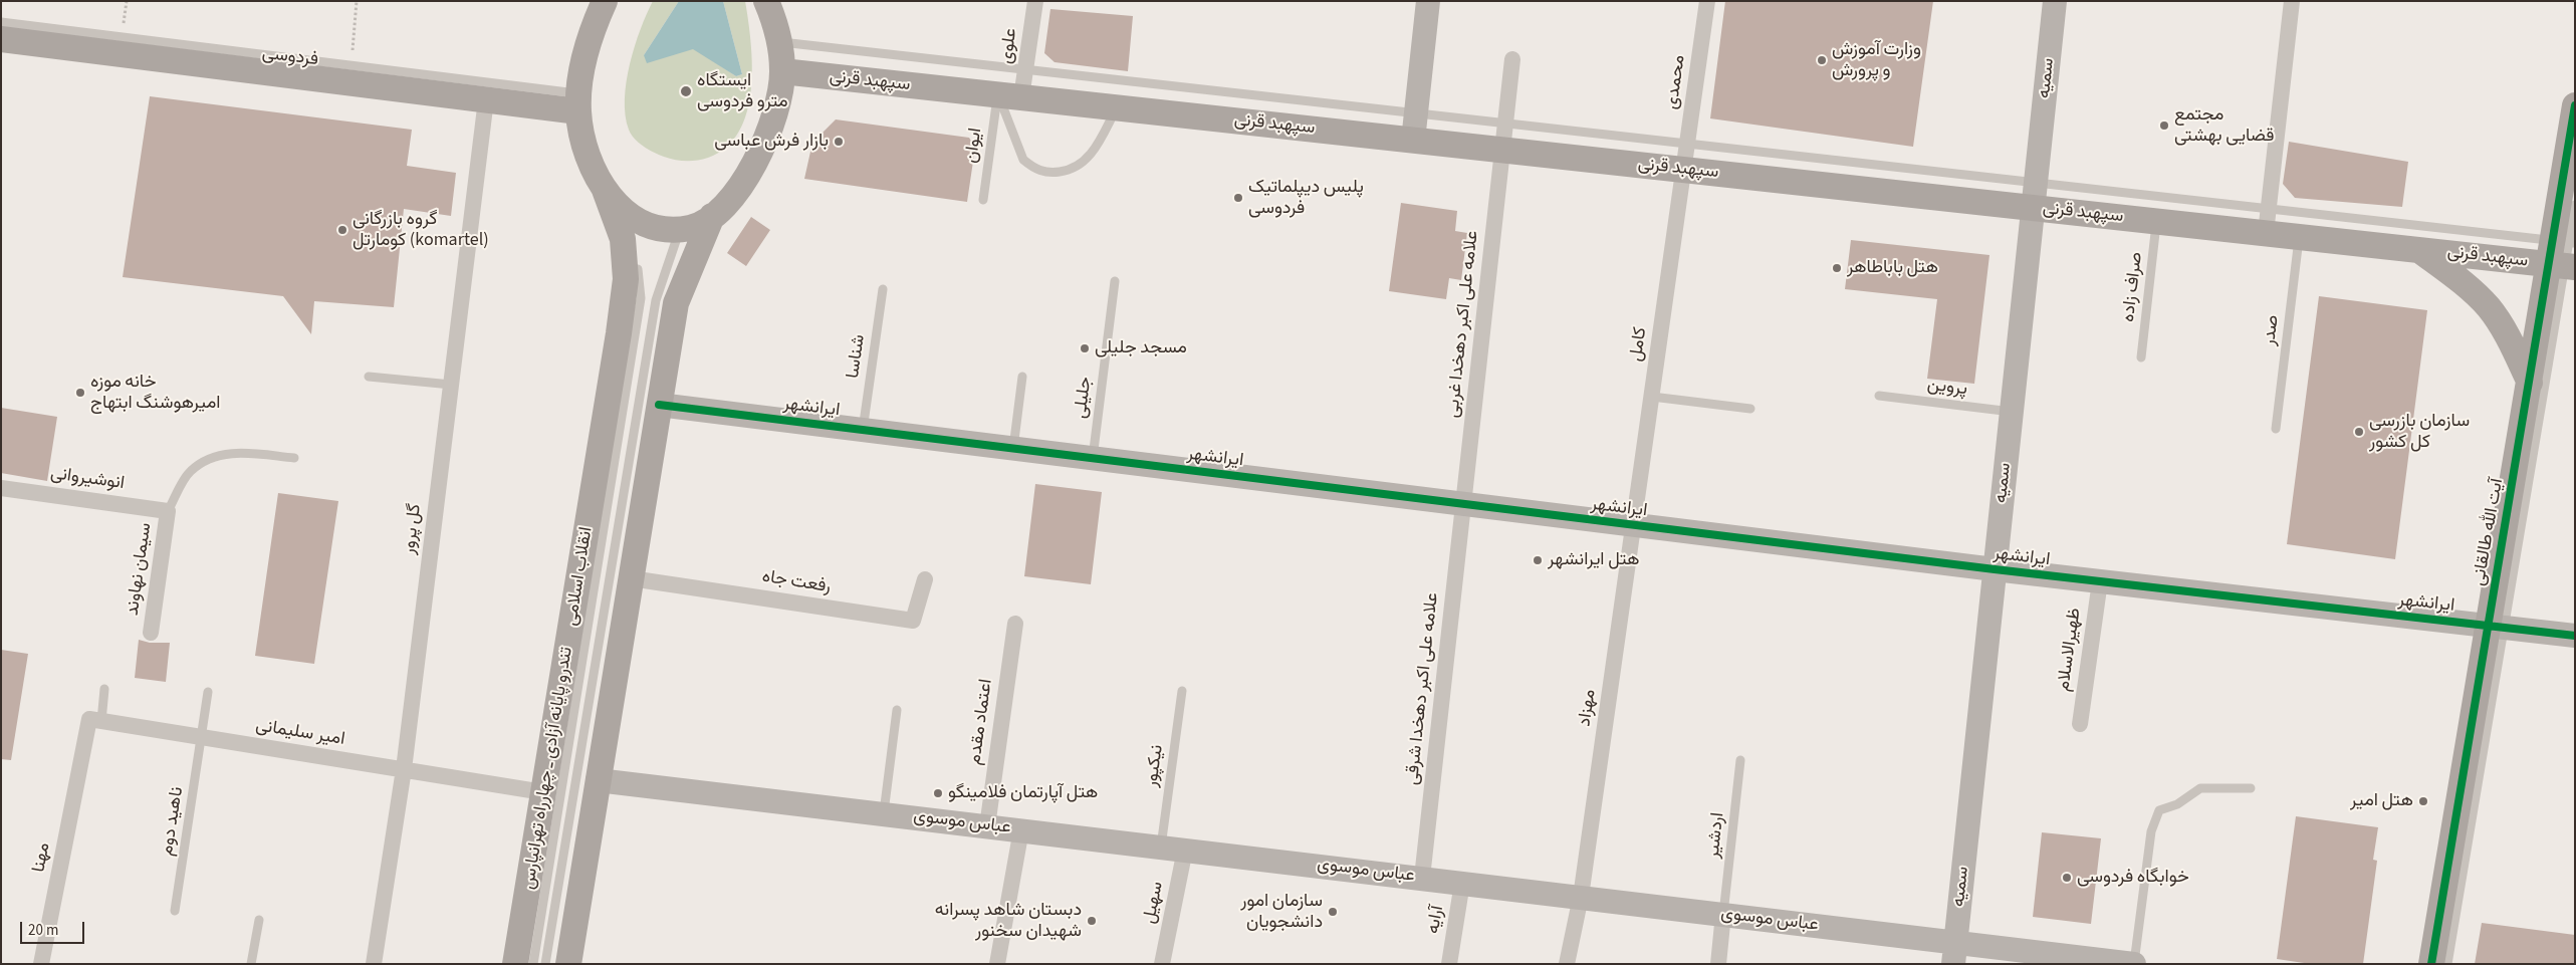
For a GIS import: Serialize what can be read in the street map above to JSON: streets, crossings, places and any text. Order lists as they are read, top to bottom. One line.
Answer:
{"streets":{"main road":["فردوسی","سمیه","سپهبد قرنی","ایرانشهر","آیت الله طالقانی","انقلاب اسلامی","عباس موسوی"],"street":["علوی","محمدی","علامه علی اکبر دهخدا غربی","کامل","انوشیروانی","گل پرور","سیمان نهاوند","رفعت جاه","ظهیرالاسلام","علامه علی اکبر دهخدا شرقی","مهزاد","اعتماد مقدم","امیر سلیمانی","مهنا","سهیل","آرایه"],"lane":["ایوان","صراف زاده","صدر","شناسا","پروین","جلیلی","نیکپور","تندرو پایانه آزادی ـ چهارراه تهرانپارس","ناهید دوم","اردشیر"]},"crossings":[["علوی","سپهبد قرنی"],["علوی","ایوان"],["فردوسی","گل پرور"],["سمیه","سپهبد قرنی"],["سمیه","پروین"],["سمیه","ایرانشهر"],["سمیه","عباس موسوی"],["سپهبد قرنی","محمدی"],["سپهبد قرنی","ایوان"],["سپهبد قرنی","صراف زاده"],["سپهبد قرنی","علامه علی اکبر دهخدا غربی"],["سپهبد قرنی","صدر"],["سپهبد قرنی","کامل"],["سپهبد قرنی","آیت الله طالقانی"],["محمدی","کامل"],["علامه علی اکبر دهخدا غربی","ایرانشهر"],["علامه علی اکبر دهخدا غربی","علامه علی اکبر دهخدا شرقی"],["کامل","ایرانشهر"],["کامل","مهزاد"],["شناسا","ایرانشهر"],["جلیلی","ایرانشهر"],["ایرانشهر","آیت الله طالقانی"],["ایرانشهر","ظهیرالاسلام"],["ایرانشهر","علامه علی اکبر دهخدا شرقی"],["ایرانشهر","مهزاد"],["انوشیروانی","سیمان نهاوند"],["گل پرور","امیر سلیمانی"],["انقلاب اسلامی","امیر سلیمانی"],["علامه علی اکبر دهخدا شرقی","عباس موسوی"],["مهزاد","عباس موسوی"],["اعتماد مقدم","عباس موسوی"],["امیر سلیمانی","ناهید دوم"],["امیر سلیمانی","مهنا"],["نیکپور","عباس موسوی"],["عباس موسوی","اردشیر"],["عباس موسوی","سهیل"],["عباس موسوی","آرایه"]],"places":["وزارت آموزش و پرورش","ایستگاه مترو فردوسی","مجتمع قضایی بهشتی","بازار فرش عباسی","پلیس دیپلماتیک فردوسی","گروه بازرگانی کومارتل (komartel)","هتل باباطاهر","مسجد جلیلی","خانه موزه امیرهوشنگ ابتهاج","سازمان بازرسی کل کشور","هتل ایرانشهر","هتل آپارتمان فلامینگو","هتل امیر","خوابگاه فردوسی","سازمان امور دانشجویان","دبستان شاهد پسرانه شهیدان سخنور"],"scale_bar":"20 m"}
